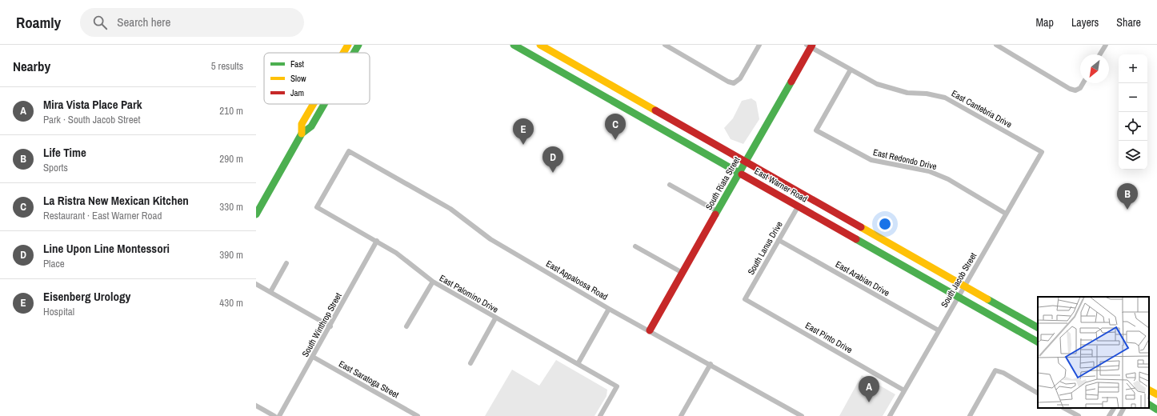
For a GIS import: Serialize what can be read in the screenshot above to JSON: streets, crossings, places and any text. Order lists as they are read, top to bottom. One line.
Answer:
{"streets":{"main road":["South Riata Street","East Warner Road"],"street":["East Cantebria Drive","East Redondo Drive","South Lanus Drive","East Arabian Drive","East Appaloosa Road","South Jacob Street","East Palomino Drive","South Winthrop Street","East Pinto Drive","East Saratoga Street"]},"crossings":[["East Cantebria Drive","East Redondo Drive"],["East Cantebria Drive","South Riata Street"],["East Cantebria Drive","South Jacob Street"],["East Redondo Drive","South Jacob Street"],["South Riata Street","East Warner Road"],["South Riata Street","East Appaloosa Road"],["East Warner Road","South Lanus Drive"],["East Warner Road","South Jacob Street"],["South Lanus Drive","East Arabian Drive"],["South Lanus Drive","East Pinto Drive"],["East Arabian Drive","South Jacob Street"],["East Appaloosa Road","East Palomino Drive"],["South Jacob Street","East Pinto Drive"],["East Palomino Drive","South Winthrop Street"],["South Winthrop Street","East Saratoga Street"]],"legend":["Fast","Slow","Jam"],"north":"bottom left","page":{"header":"Roamly","search":"Search here","nav":["Map","Layers","Share"],"heading":["Nearby","5 results"],"map_buttons":["+","−"],"list":[{"mark":"A","name":"Mira Vista Place Park","note":"Park · South Jacob Street","value":"210 m"},{"mark":"B","name":"Life Time","note":"Sports","value":"290 m"},{"mark":"C","name":"La Ristra New Mexican Kitchen","note":"Restaurant · East Warner Road","value":"330 m"},{"mark":"D","name":"Line Upon Line Montessori","note":"Place","value":"390 m"},{"mark":"E","name":"Eisenberg Urology","note":"Hospital","value":"430 m"}],"pins":["C","E","D","B","A"]}}
